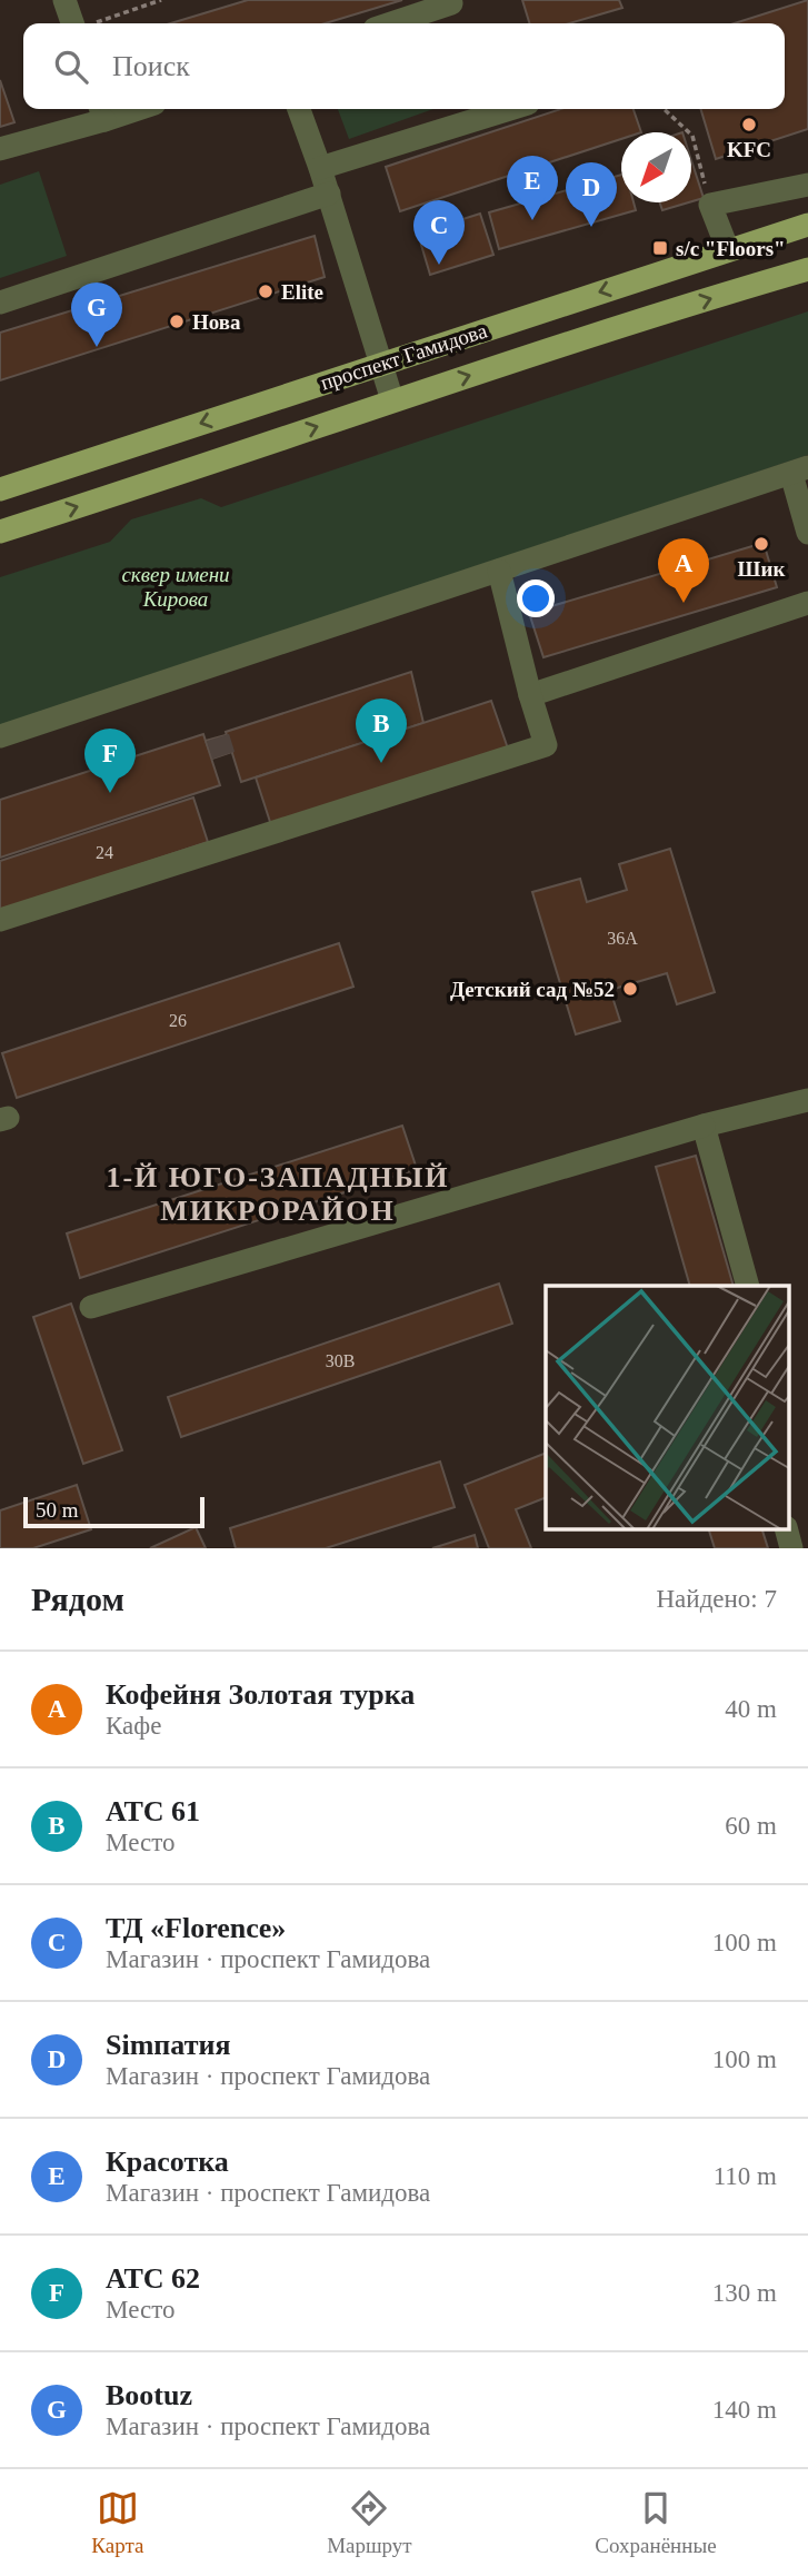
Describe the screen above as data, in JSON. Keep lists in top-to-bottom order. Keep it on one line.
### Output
{"streets":{"main road":["проспект Гамидова"]},"districts":["1-Й ЮГО-ЗАПАДНЫЙ МИКРОРАЙОН"],"parks":["сквер имени Кирова"],"places":{"other":["KFC","Elite","Нова","Шик","Детский сад №52"],"transit":["s/c \"Floors\""]},"house_numbers":["24","36А","26","30В"],"scale_bar":"50 m","north":"bottom left","page":{"search":"Поиск","pins":["E","D","C","G","A","B","F"],"scale":"50 m","heading":["Рядом","Найдено: 7"],"list":[{"mark":"A","name":"Кофейня Золотая турка","note":"Кафе","value":"40 m"},{"mark":"B","name":"АТС 61","note":"Место","value":"60 m"},{"mark":"C","name":"ТД «Florence»","note":"Магазин · проспект Гамидова","value":"100 m"},{"mark":"D","name":"Simпатия","note":"Магазин · проспект Гамидова","value":"100 m"},{"mark":"E","name":"Красотка","note":"Магазин · проспект Гамидова","value":"110 m"},{"mark":"F","name":"АТС 62","note":"Место","value":"130 m"},{"mark":"G","name":"Bootuz","note":"Магазин · проспект Гамидова","value":"140 m"}],"nav":["Карта","Маршрут","Сохранённые"]}}
